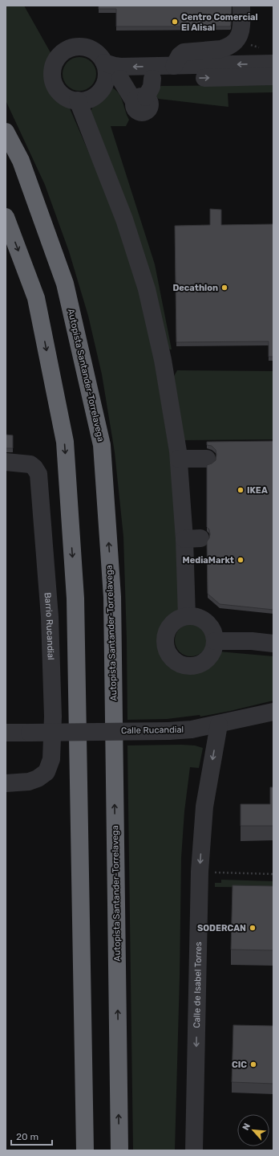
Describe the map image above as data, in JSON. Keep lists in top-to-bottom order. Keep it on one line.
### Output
{"streets":{"highway":["Autopista Santander-Torrelavega"],"street":["Barrio Rucandial","Calle Rucandial","Calle de Isabel Torres"]},"crossings":[["Calle Rucandial","Calle de Isabel Torres"]],"one_way":["Calle de Isabel Torres"],"places":["Centro Comercial El Alisal","Decathlon","IKEA","MediaMarkt","SODERCAN","CIC"],"scale_bar":"20 m","north":"top left"}
